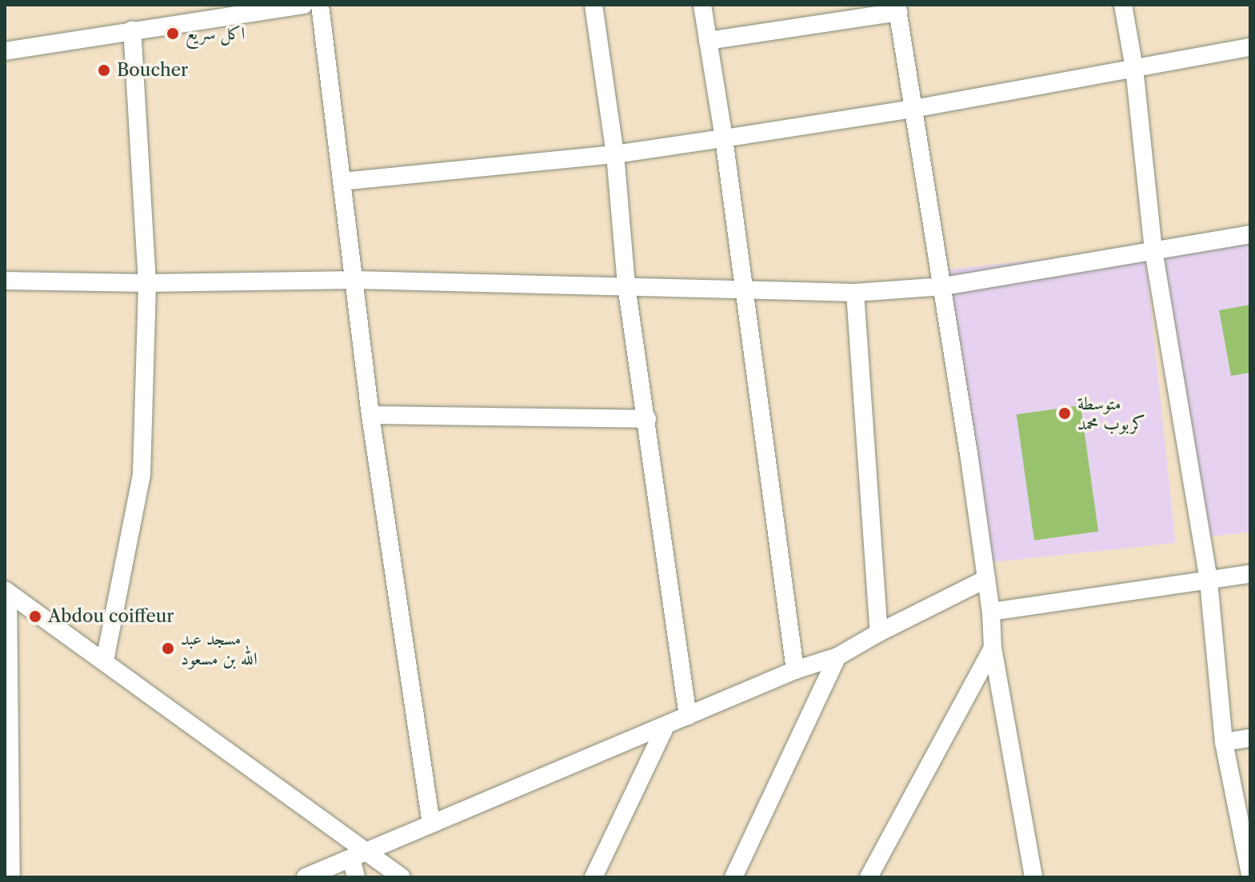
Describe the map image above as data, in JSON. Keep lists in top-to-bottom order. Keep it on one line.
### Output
{"places":["اكل سريع","Boucher","متوسطة كربوب محمد","Abdou coiffeur","مسجد عبد الله بن مسعود"]}
